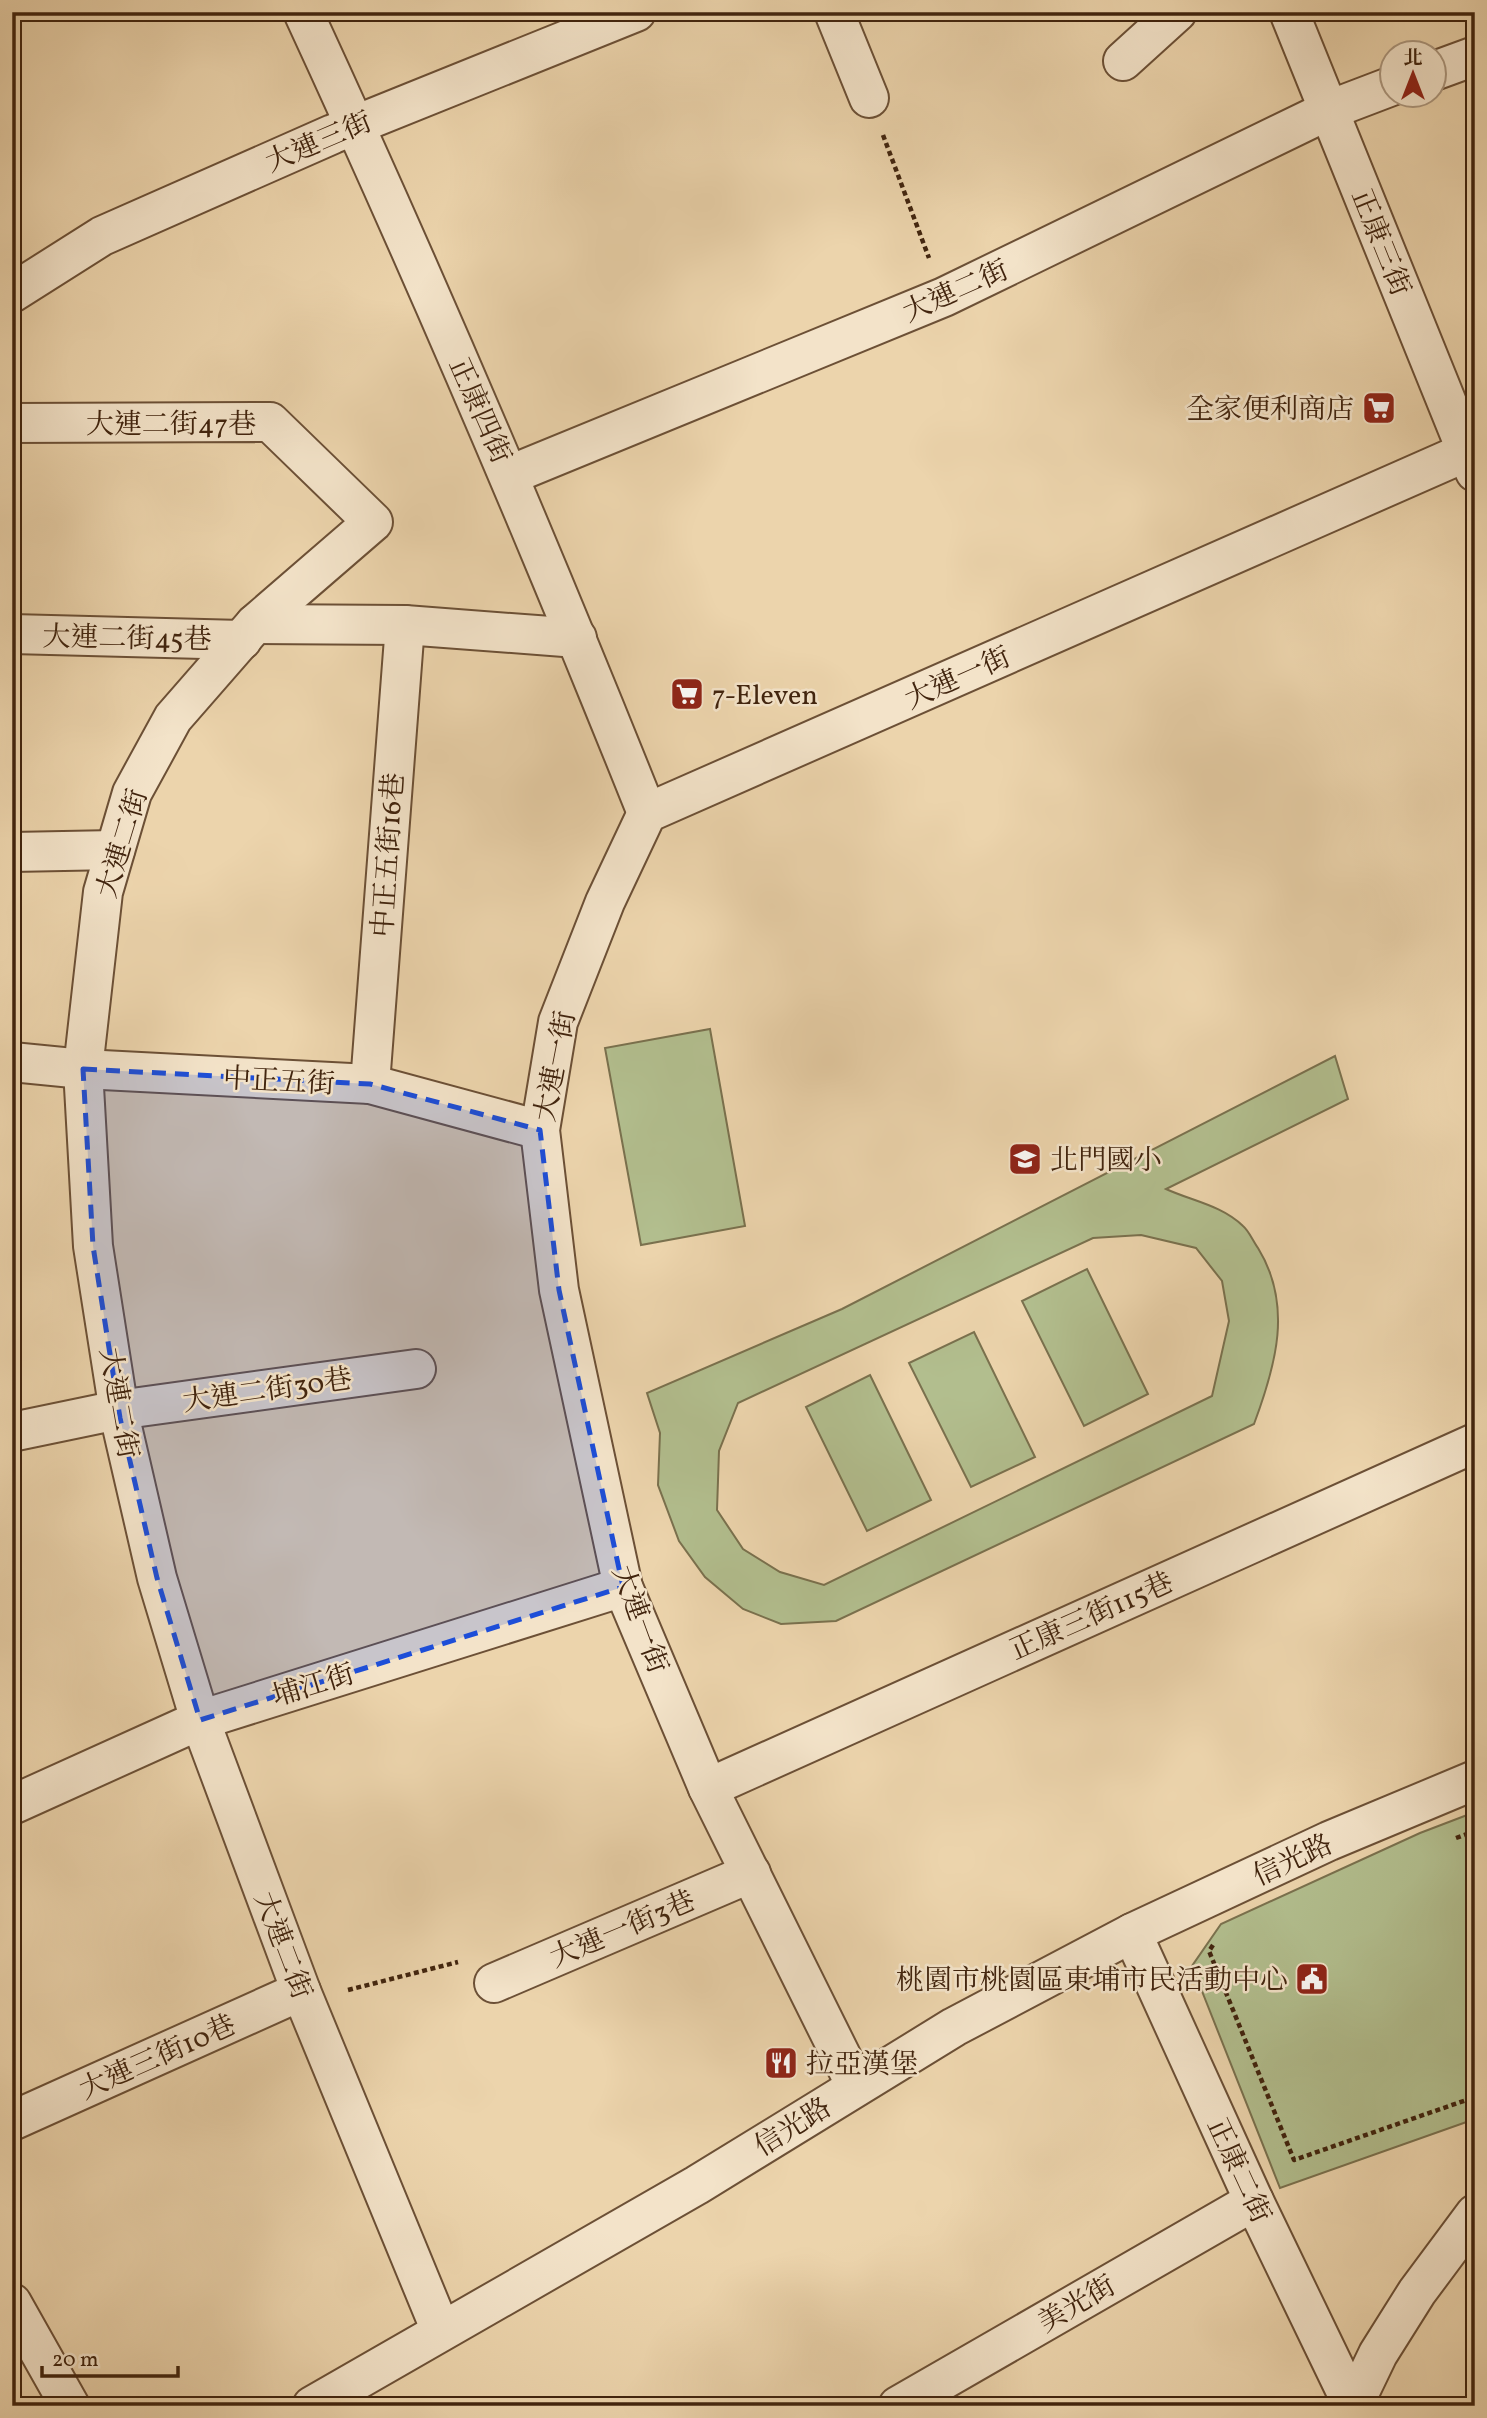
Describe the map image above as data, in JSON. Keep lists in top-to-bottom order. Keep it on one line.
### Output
{"streets":{"street":["大連三街","正康三街","大連二街","正康四街","大連二街47巷","大連二街45巷","大連一街","中正五街16巷","中正五街","大連二街30巷","正康三街115巷","埔江街","信光路","大連一街3巷","大連三街10巷","正康二街","美光街"]},"crossings":[["大連三街","正康四街"],["正康三街","大連二街"],["正康三街","大連一街"],["大連二街","正康四街"],["大連二街","大連二街47巷"],["大連二街","大連二街45巷"],["大連二街","中正五街"],["大連二街","大連二街30巷"],["大連二街","埔江街"],["大連二街","信光路"],["大連二街","大連三街10巷"],["正康四街","大連二街45巷"],["正康四街","大連一街"],["大連二街45巷","中正五街16巷"],["大連一街","中正五街"],["大連一街","正康三街115巷"],["大連一街","埔江街"],["大連一街","信光路"],["大連一街","大連一街3巷"],["中正五街16巷","中正五街"],["信光路","正康二街"],["正康二街","美光街"]],"places":{"supermarket":["全家便利商店","7-Eleven"],"school or university":["北門國小"],"public building":["桃園市桃園區東埔市民活動中心"],"restaurant":["拉亞漢堡"]},"scale_bar":"20 m","north":"top"}
